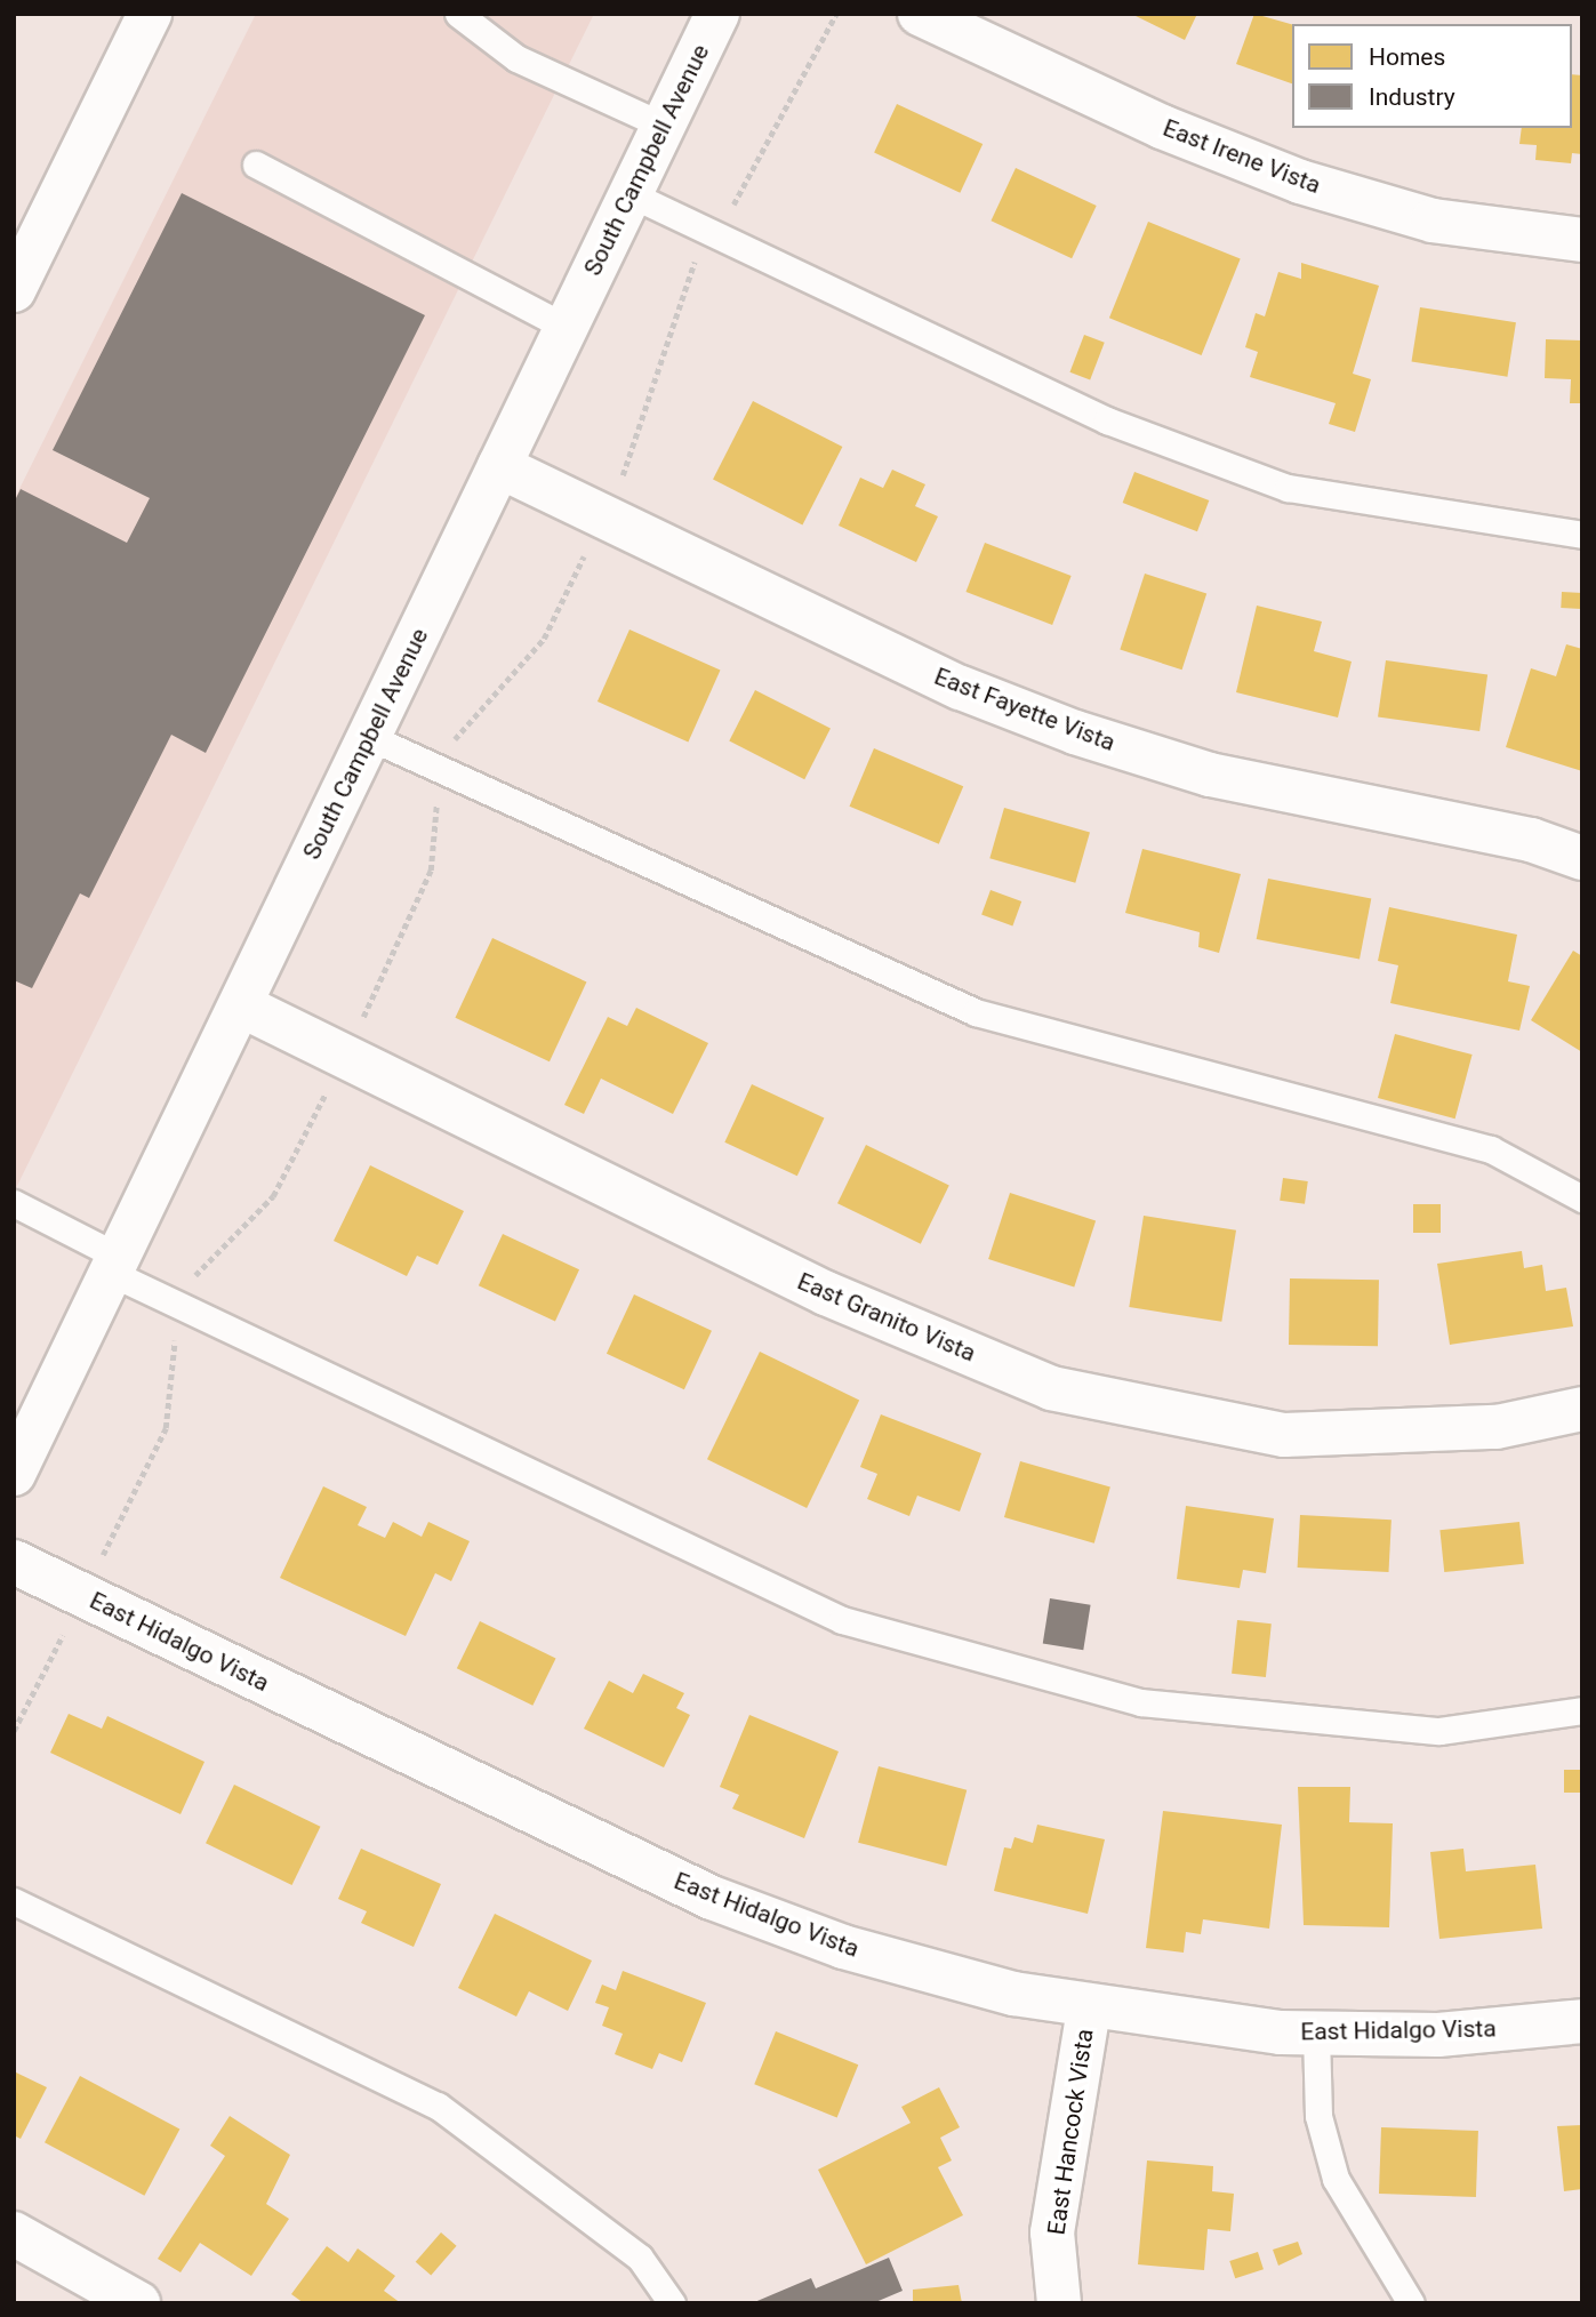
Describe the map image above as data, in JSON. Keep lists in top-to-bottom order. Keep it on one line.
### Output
{"streets":{"street":["East Irene Vista","South Campbell Avenue","East Fayette Vista","East Granito Vista","East Hidalgo Vista","East Hancock Vista"]},"crossings":[["South Campbell Avenue","East Fayette Vista"],["South Campbell Avenue","East Granito Vista"],["East Hidalgo Vista","East Hancock Vista"]],"legend":["Homes","Industry"]}
